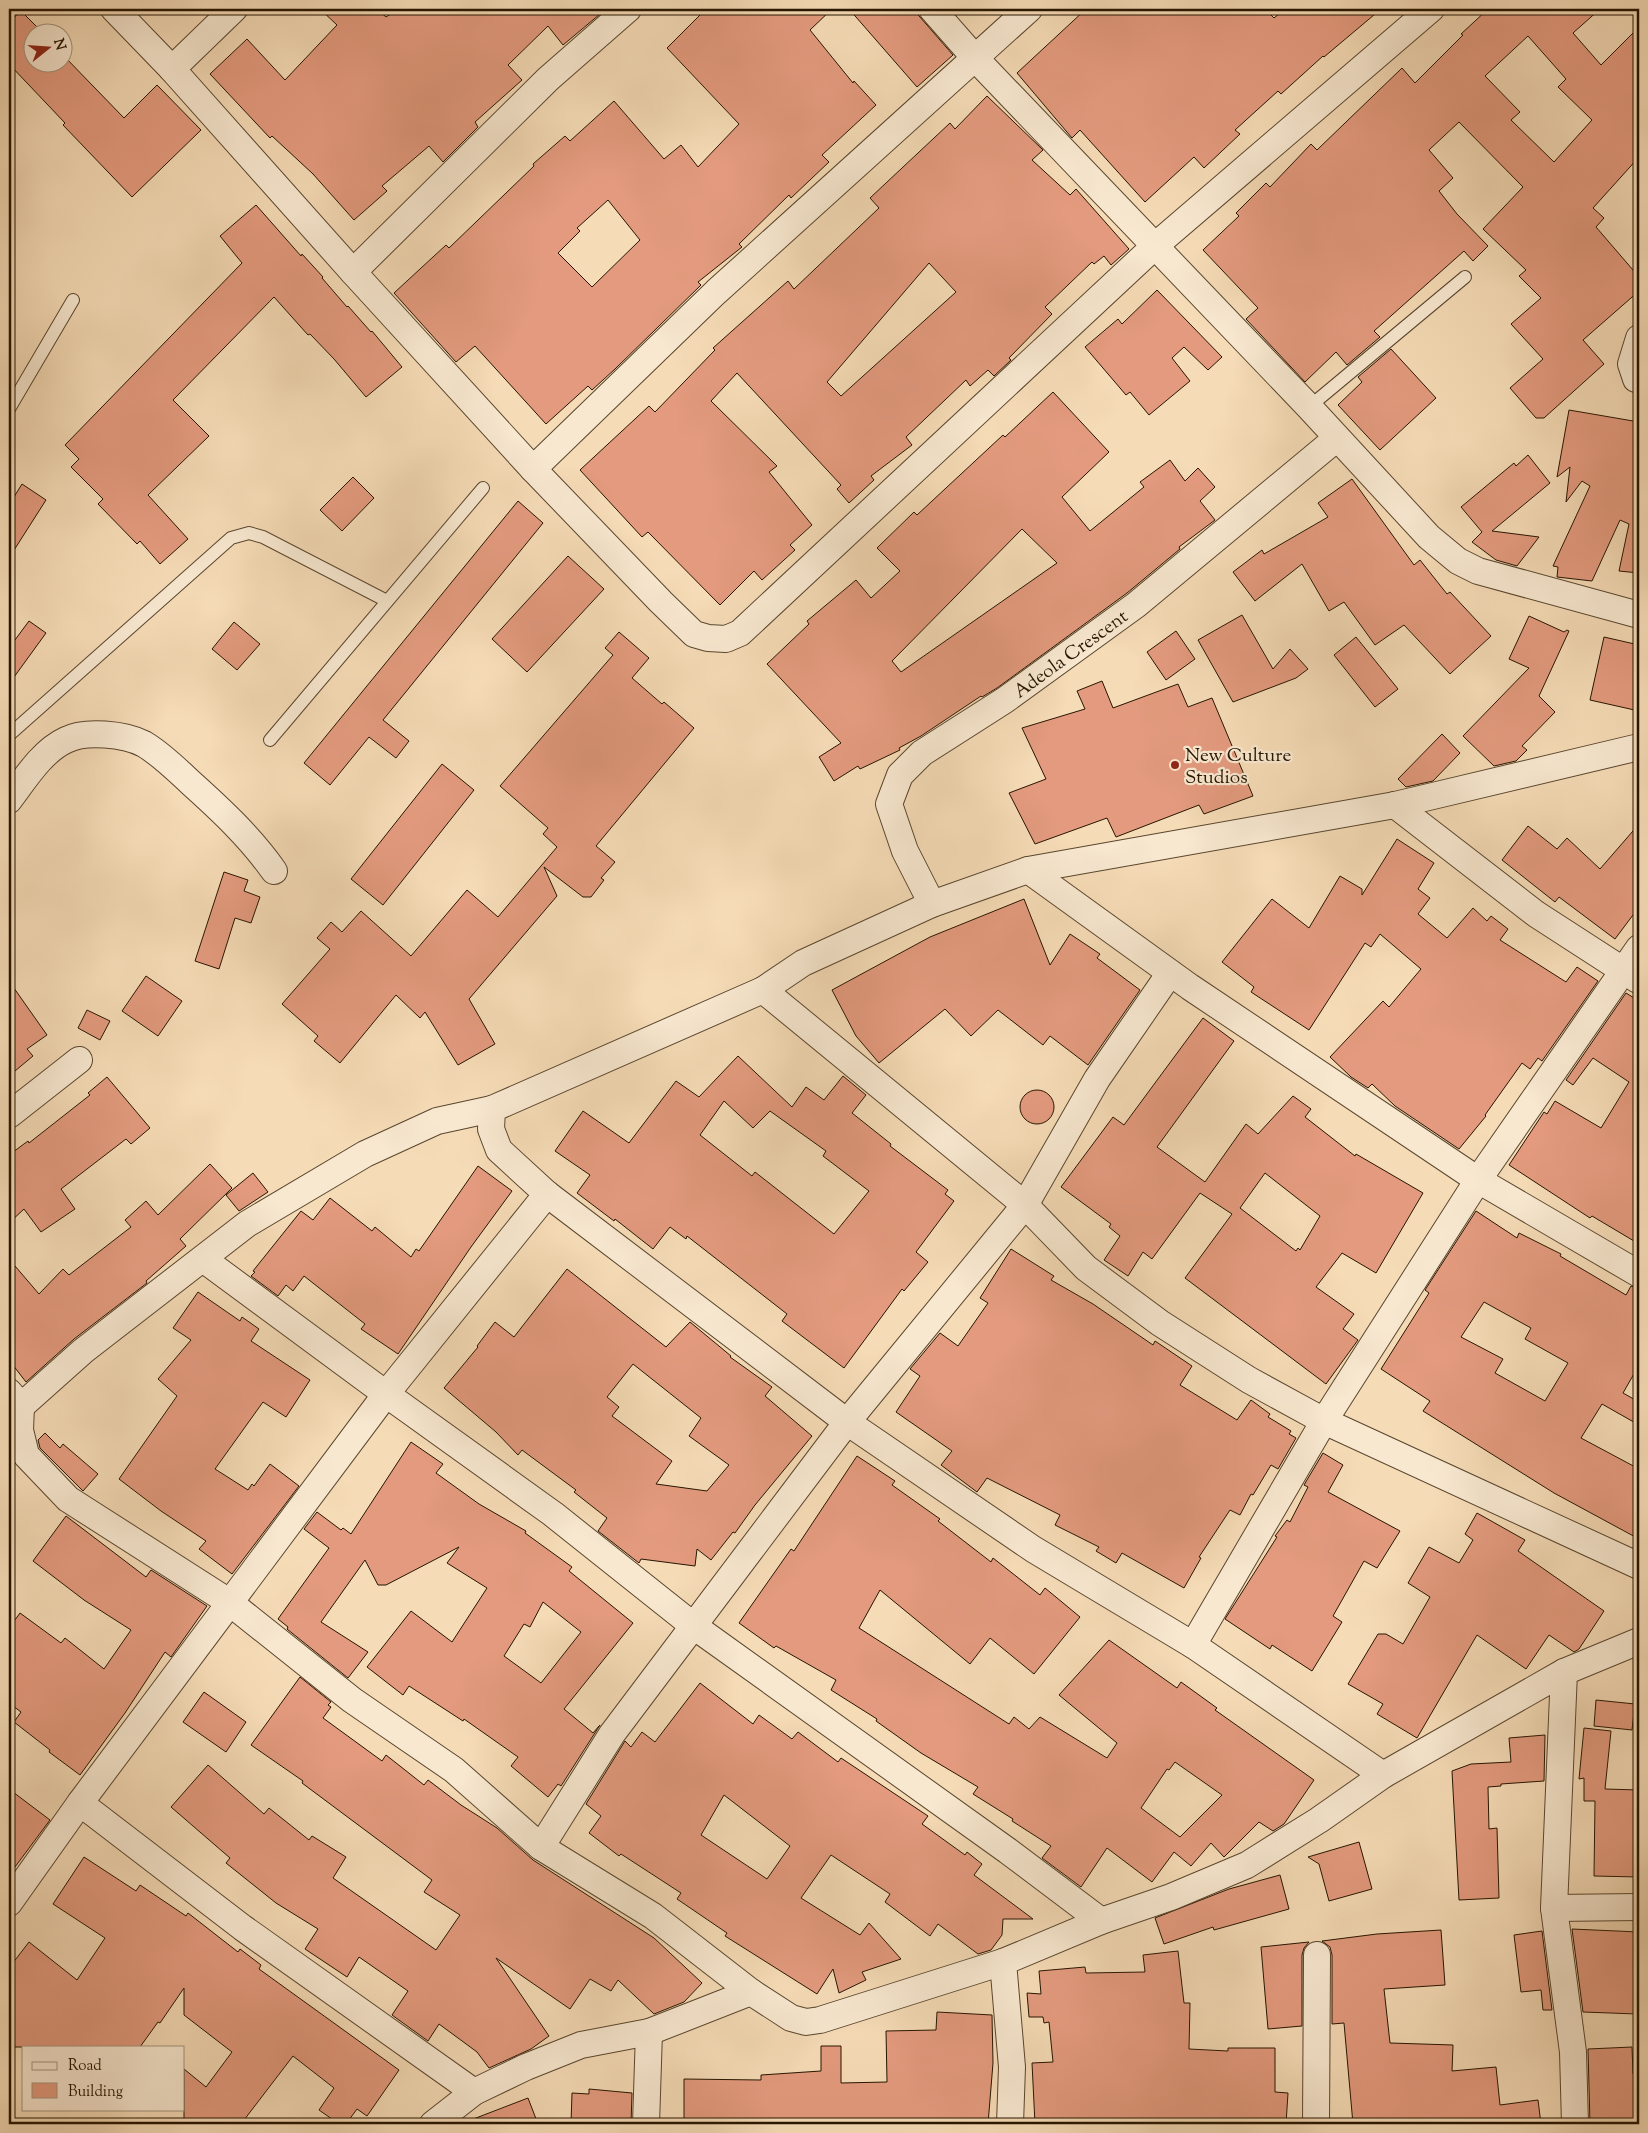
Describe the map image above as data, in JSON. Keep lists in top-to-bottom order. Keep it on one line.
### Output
{"streets":{"street":["Adeola Crescent"]},"places":["New Culture Studios"],"legend":["Road","Building"],"north":"right"}
